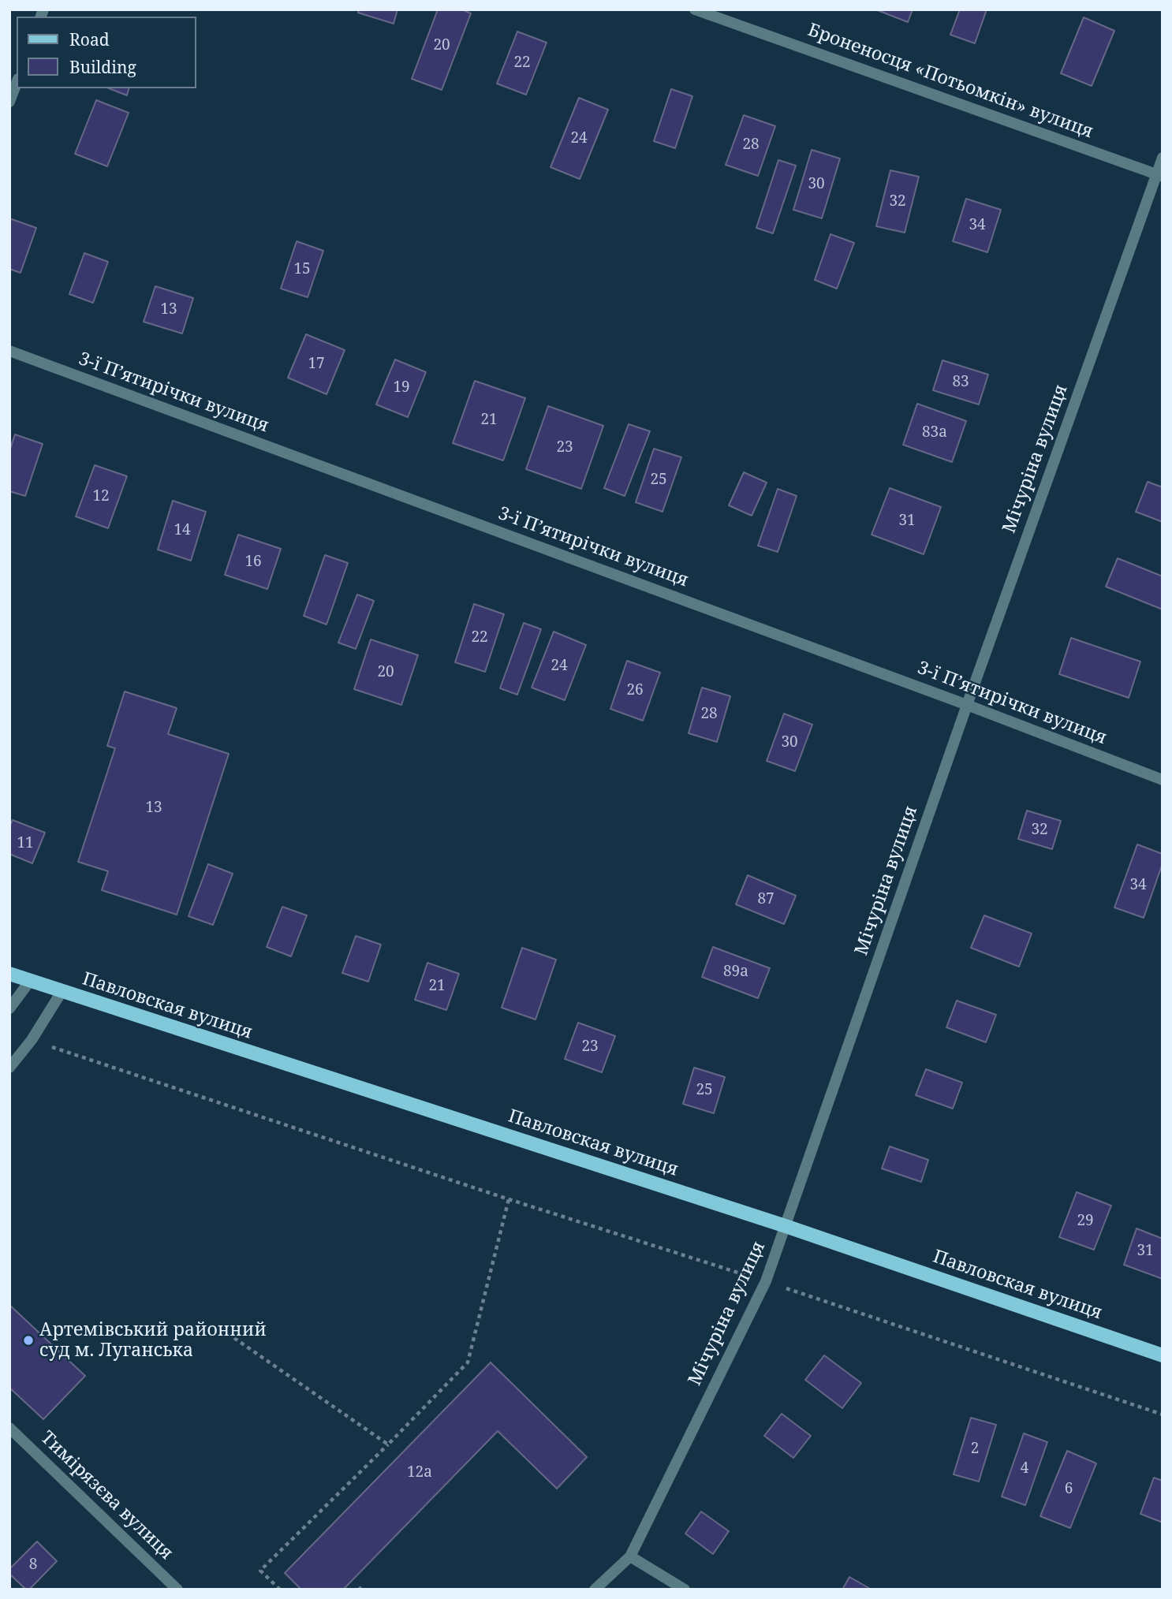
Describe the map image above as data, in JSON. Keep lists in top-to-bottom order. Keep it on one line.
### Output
{"streets":{"main road":["Павловская вулиця"],"street":["Броненосця «Потьомкін» вулиця","3-ї П’ятирічки вулиця","Мічуріна вулиця","Тимірязєва вулиця"]},"crossings":[["Броненосця «Потьомкін» вулиця","Мічуріна вулиця"],["3-ї П’ятирічки вулиця","Мічуріна вулиця"],["Мічуріна вулиця","Павловская вулиця"]],"places":["Артемівський районний суд м. Луганська"],"house_numbers":["20","22","24","28","30","32","34","15","13","17","83","19","21","83а","23","25","12","31","14","16","22","24","20","26","28","30","13","32","11","34","87","89а","21","23","25","29","31","2","4","12а","6","8"],"legend":["Road","Building"]}
